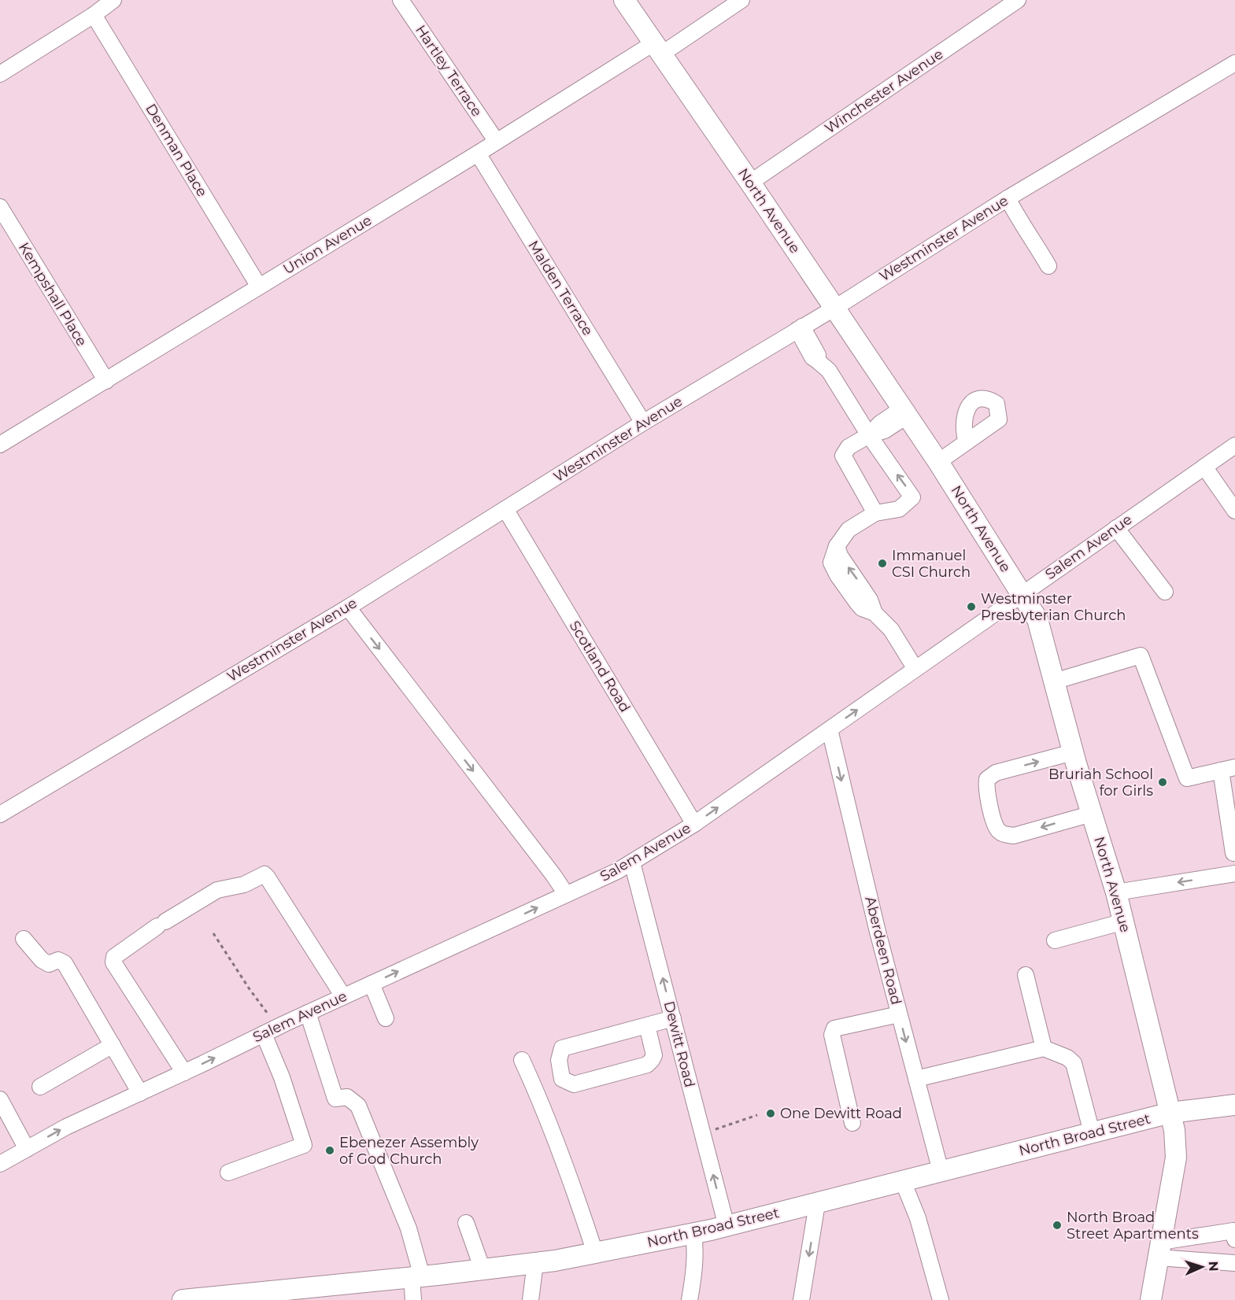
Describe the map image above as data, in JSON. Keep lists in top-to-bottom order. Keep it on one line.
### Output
{"streets":{"main road":["North Avenue","North Broad Street"],"street":["Hartley Terrace","Winchester Avenue","Denman Place","Westminster Avenue","Union Avenue","Malden Terrace","Kempshall Place","Salem Avenue","Scotland Road","Aberdeen Road","Dewitt Road"]},"crossings":[["Hartley Terrace","Union Avenue"],["Winchester Avenue","North Avenue"],["Denman Place","Union Avenue"],["North Avenue","Westminster Avenue"],["North Avenue","Union Avenue"],["North Avenue","Salem Avenue"],["North Avenue","North Broad Street"],["Westminster Avenue","Malden Terrace"],["Westminster Avenue","Scotland Road"],["Union Avenue","Malden Terrace"],["Union Avenue","Kempshall Place"],["Salem Avenue","Scotland Road"],["Salem Avenue","Aberdeen Road"],["Salem Avenue","Dewitt Road"],["Aberdeen Road","North Broad Street"],["Dewitt Road","North Broad Street"]],"one_way":["Salem Avenue","Aberdeen Road","Dewitt Road"],"places":["Immanuel CSI Church","Westminster Presbyterian Church","Bruriah School for Girls","One Dewitt Road","Ebenezer Assembly of God Church","North Broad Street Apartments"],"north":"right"}
